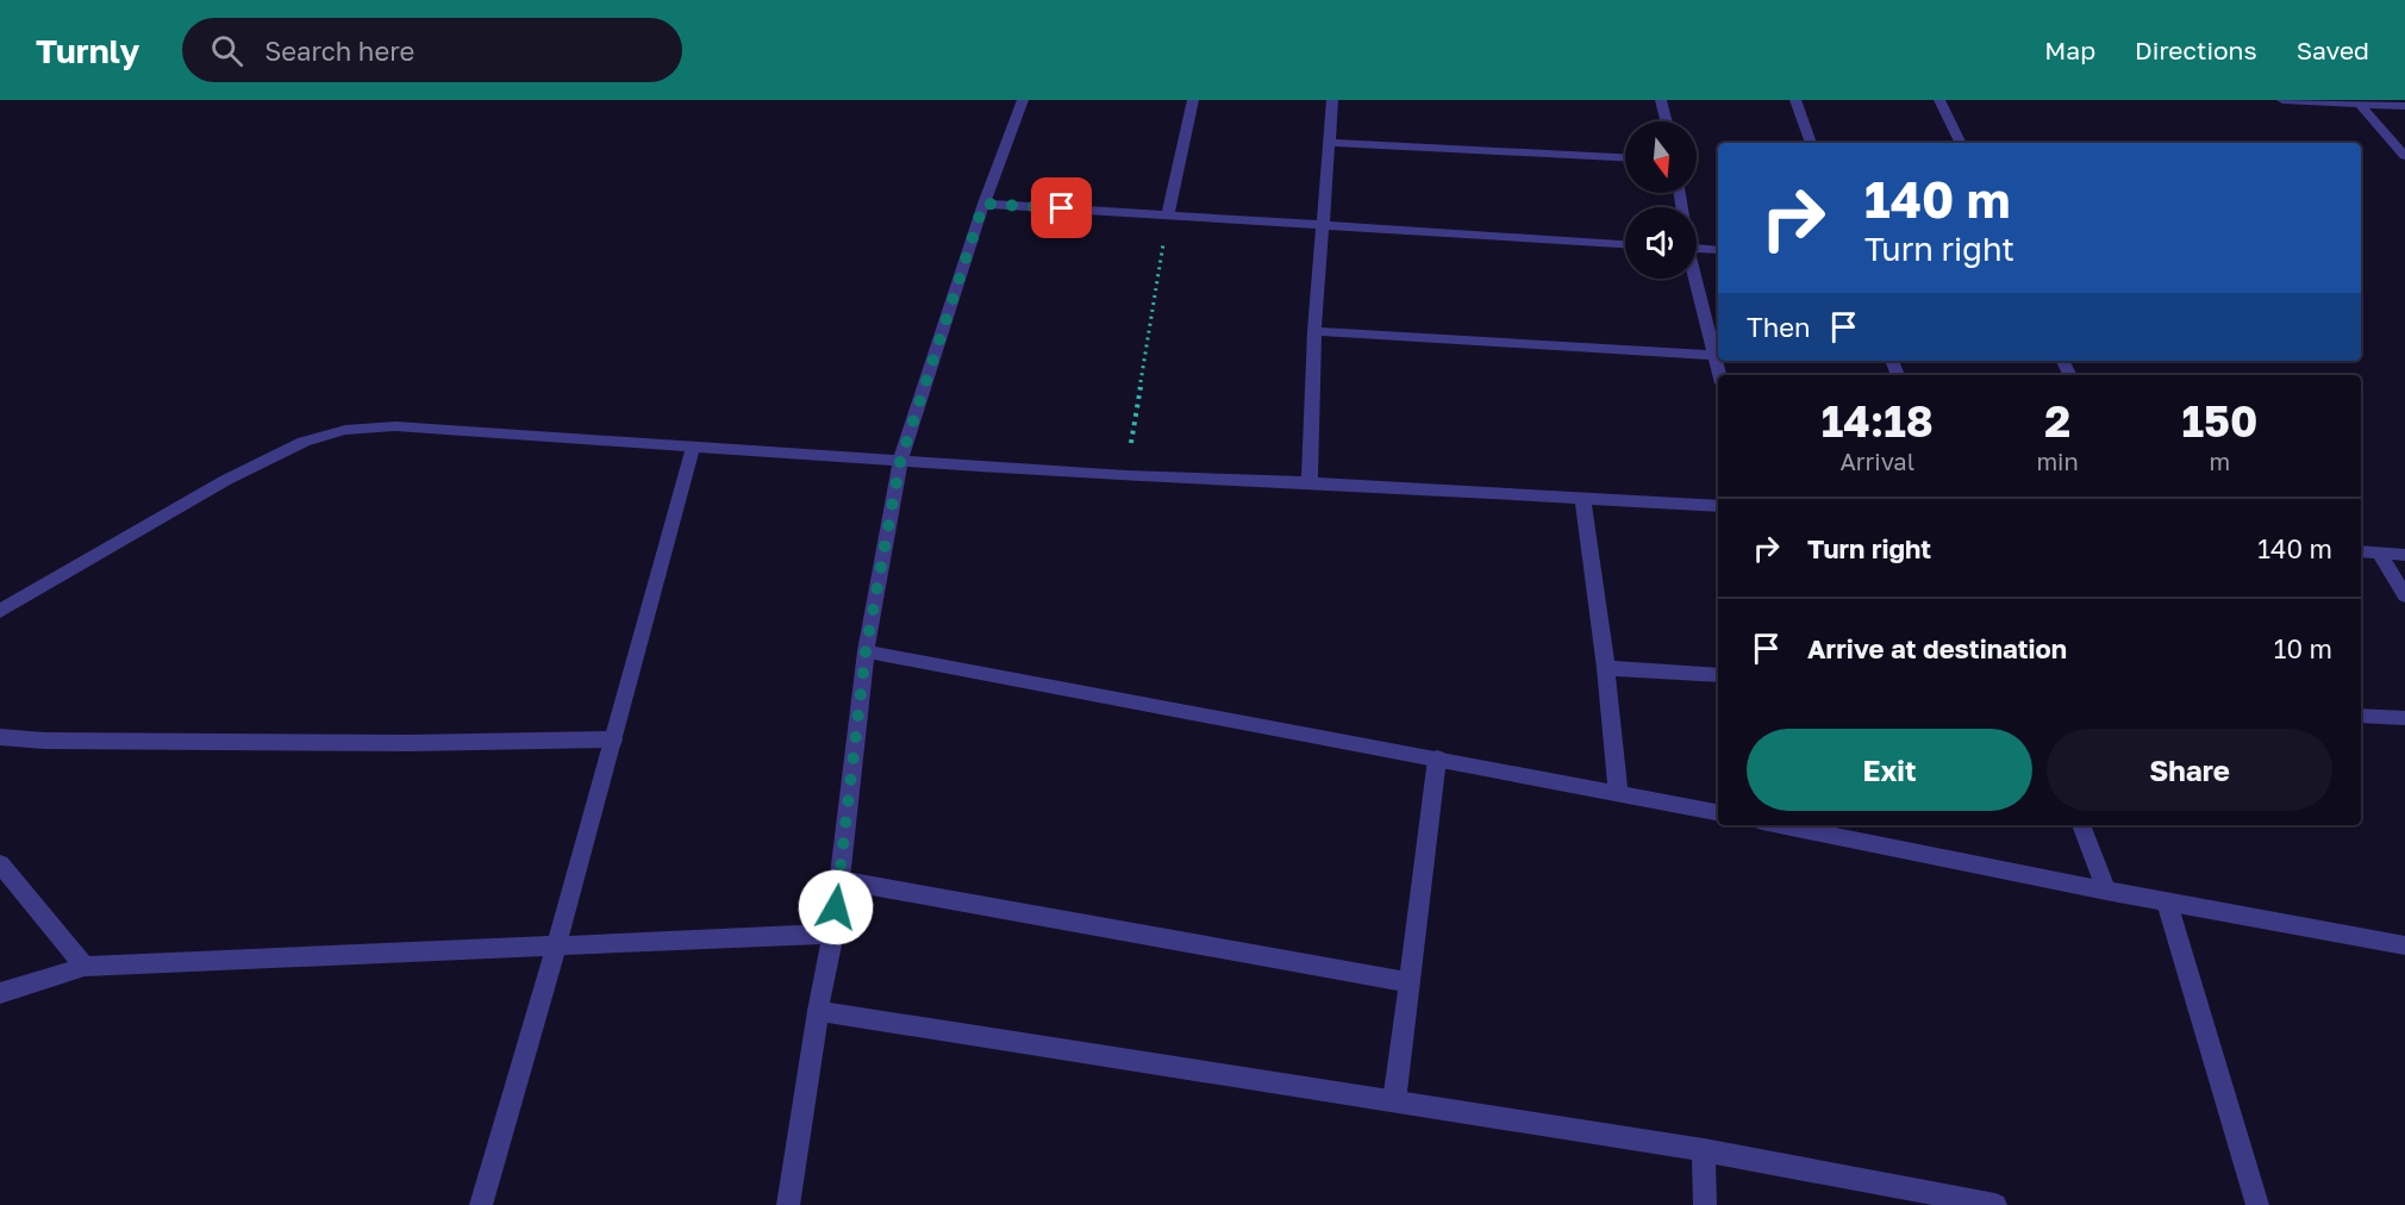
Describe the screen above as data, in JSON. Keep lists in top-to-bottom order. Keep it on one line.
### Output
{"north":"bottom","page":{"header":"Turnly","search":"Search here","nav":["Map","Directions","Saved"],"turn":["140 m","Turn right"],"then":"Then","eta":["14:18","Arrival","2","min","150","m"],"list":[{"name":"Turn right","value":"140 m"},{"name":"Arrive at destination","value":"10 m"}],"buttons":["Exit","Share"]}}
